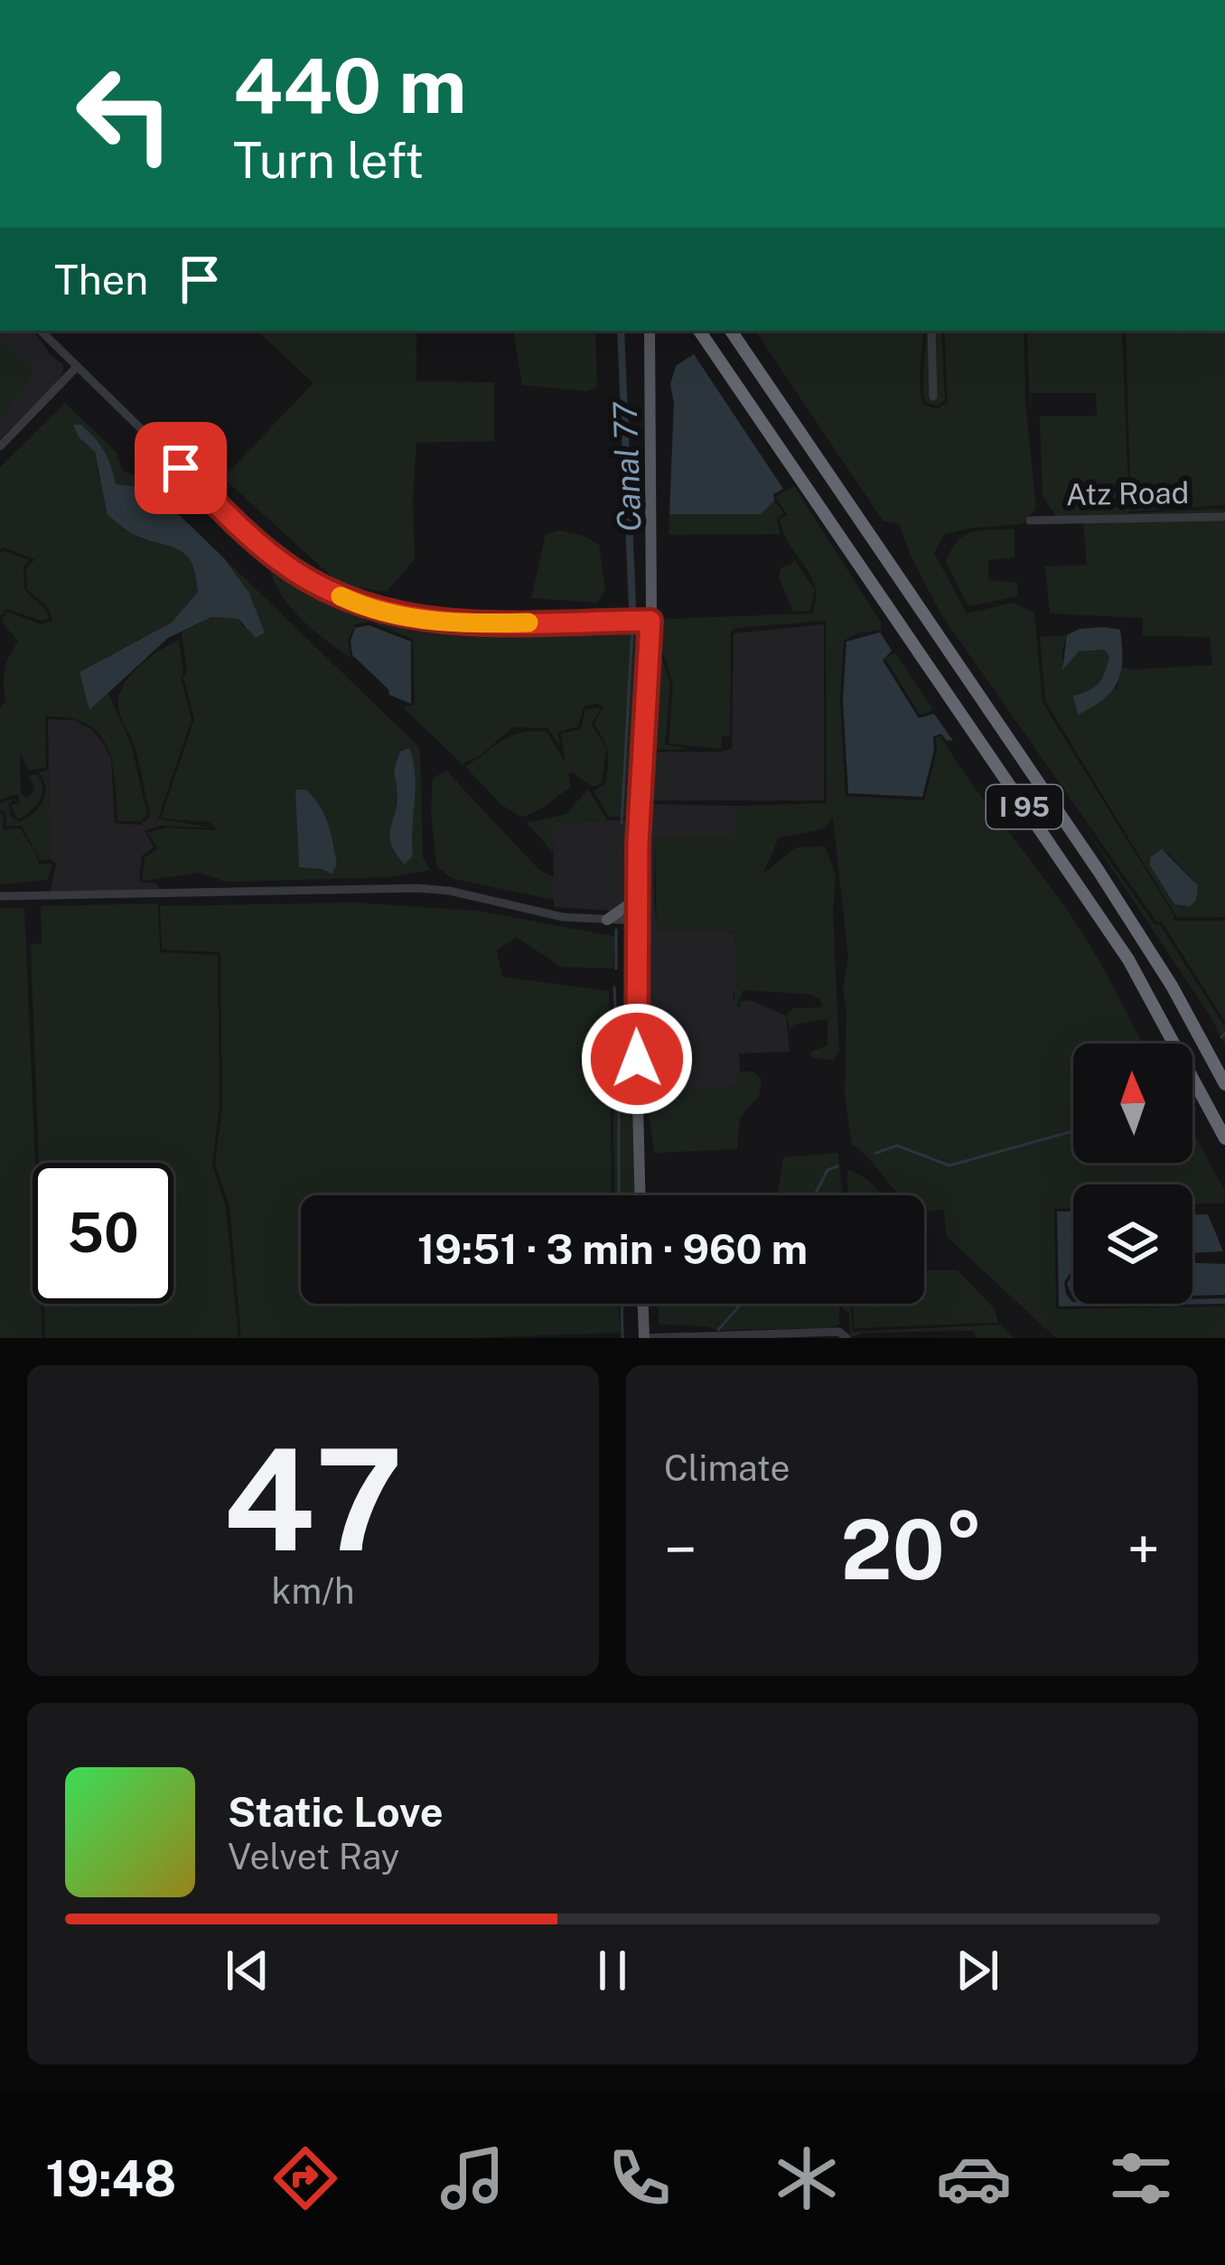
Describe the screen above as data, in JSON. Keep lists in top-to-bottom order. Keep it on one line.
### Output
{"streets":{"highway":["I 95"],"street":["Atz Road"]},"water":["Canal 77"],"north":"top","page":{"turn":["440 m","Turn left"],"then":"Then","limit":"50","trip":"19:51 · 3 min · 960 m","tile":[["47","km/h"],"Climate"],"heat":["−","20°","+"],"song":["Static Love","Velvet Ray"],"tabs":"19:48"}}
